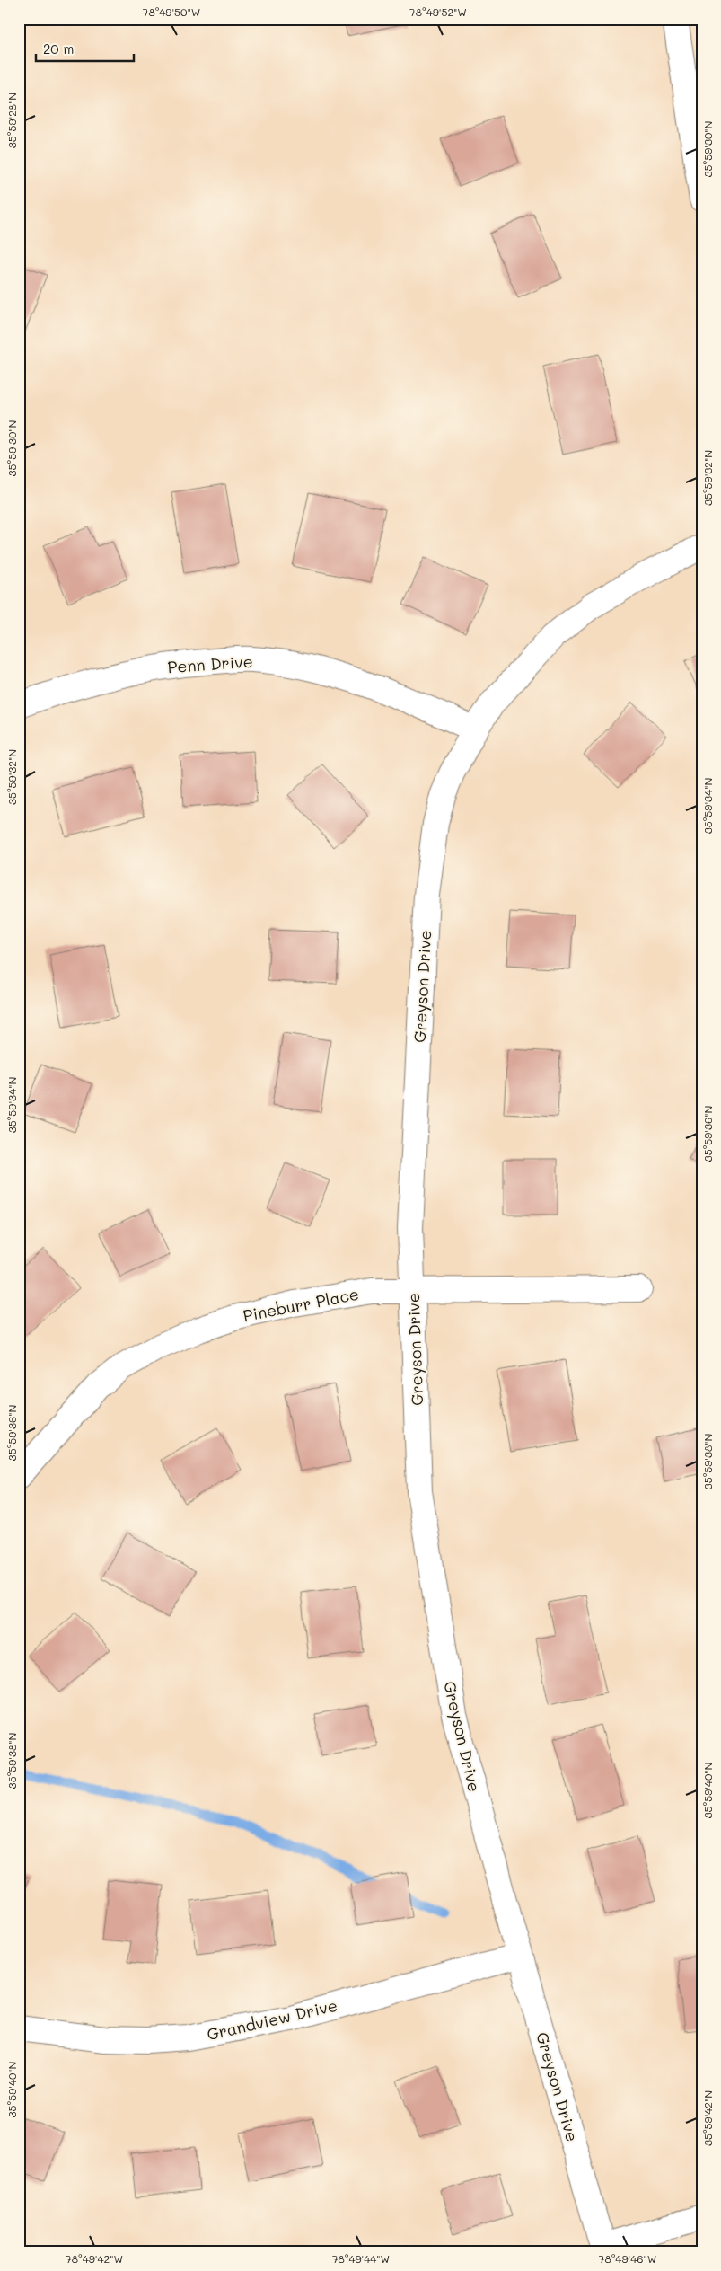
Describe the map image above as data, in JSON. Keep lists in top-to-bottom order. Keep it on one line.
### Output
{"streets":{"street":["Penn Drive","Greyson Drive","Pineburr Place","Grandview Drive"]},"crossings":[["Penn Drive","Greyson Drive"],["Greyson Drive","Pineburr Place"],["Greyson Drive","Grandview Drive"]],"scale_bar":"20 m","coordinates":["78°49'50\"W","78°49'52\"W","35°59'28\"N","35°59'30\"N","35°59'32\"N","35°59'34\"N","35°59'36\"N","35°59'38\"N","35°59'40\"N","35°59'42\"N","78°49'42\"W","78°49'44\"W","78°49'46\"W"]}
